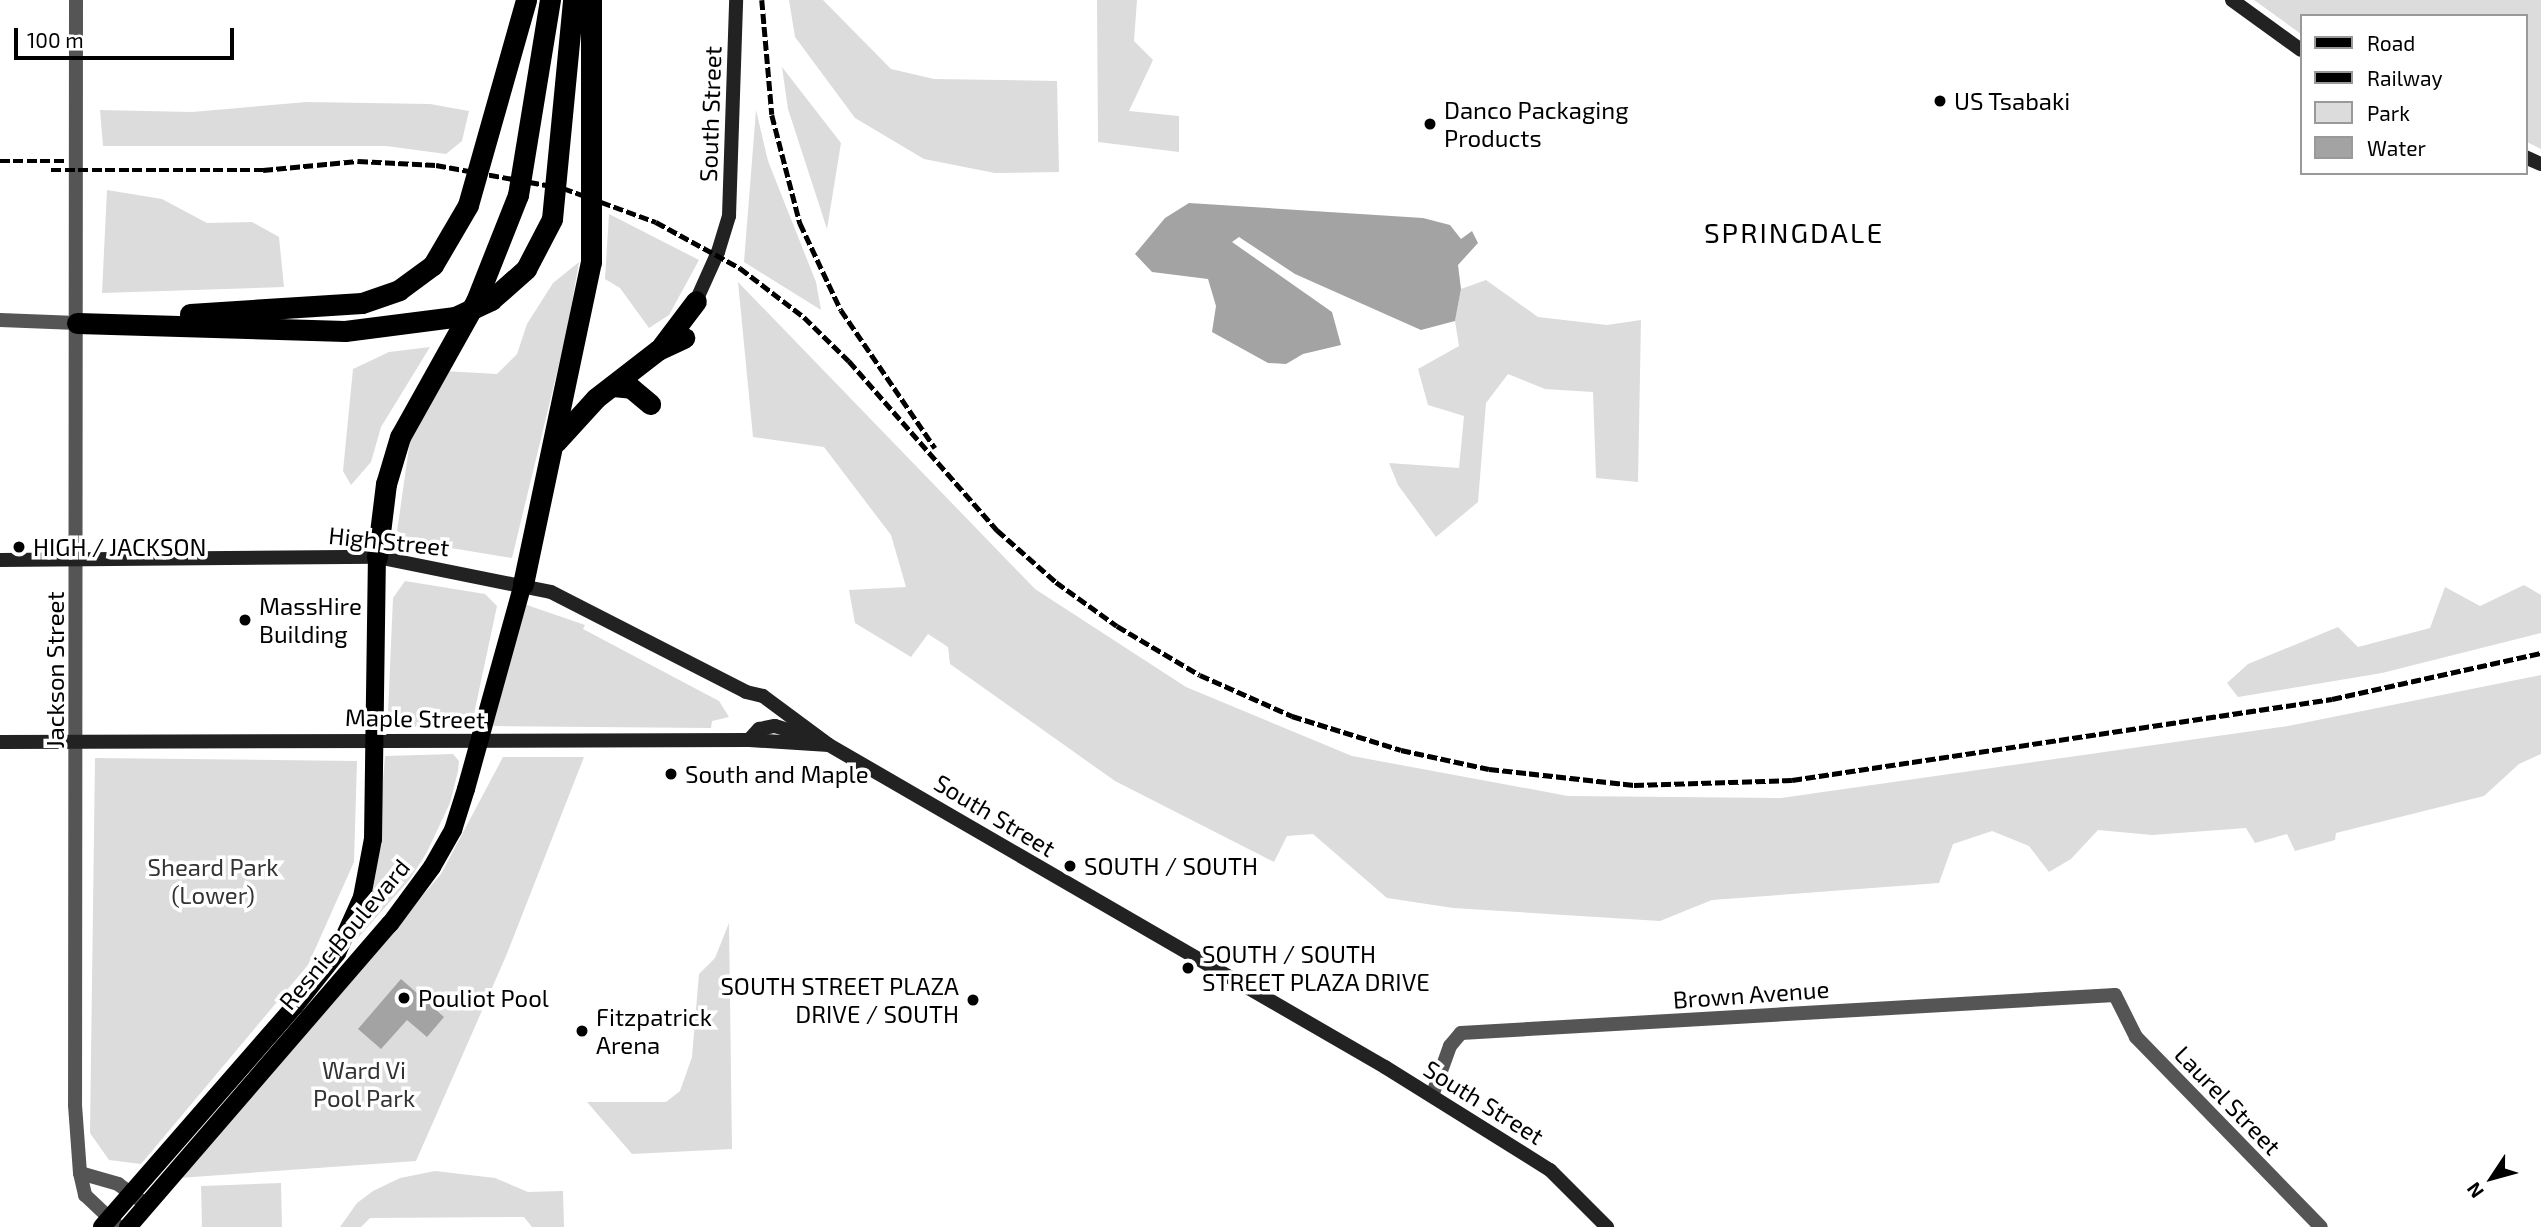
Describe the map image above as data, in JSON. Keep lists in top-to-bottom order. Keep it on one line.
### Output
{"streets":{"main road":["South Street","High Street","Maple Street","Resnic Boulevard"],"street":["Jackson Street","Brown Avenue","Laurel Street"]},"crossings":[["South Street","High Street"],["South Street","Maple Street"],["South Street","Brown Avenue"],["High Street","Jackson Street"],["High Street","Resnic Boulevard"],["Jackson Street","Maple Street"],["Jackson Street","Resnic Boulevard"],["Maple Street","Resnic Boulevard"],["Brown Avenue","Laurel Street"]],"districts":["SPRINGDALE"],"parks":["Sheard Park (Lower)","Ward Vi Pool Park"],"places":["US Tsabaki","Danco Packaging Products","HIGH / JACKSON","MassHire Building","South and Maple","SOUTH / SOUTH","SOUTH / SOUTH STREET PLAZA DRIVE","Pouliot Pool","SOUTH STREET PLAZA DRIVE / SOUTH","Fitzpatrick Arena"],"legend":["Road","Railway","Park","Water"],"scale_bar":"100 m","north":"bottom left"}
